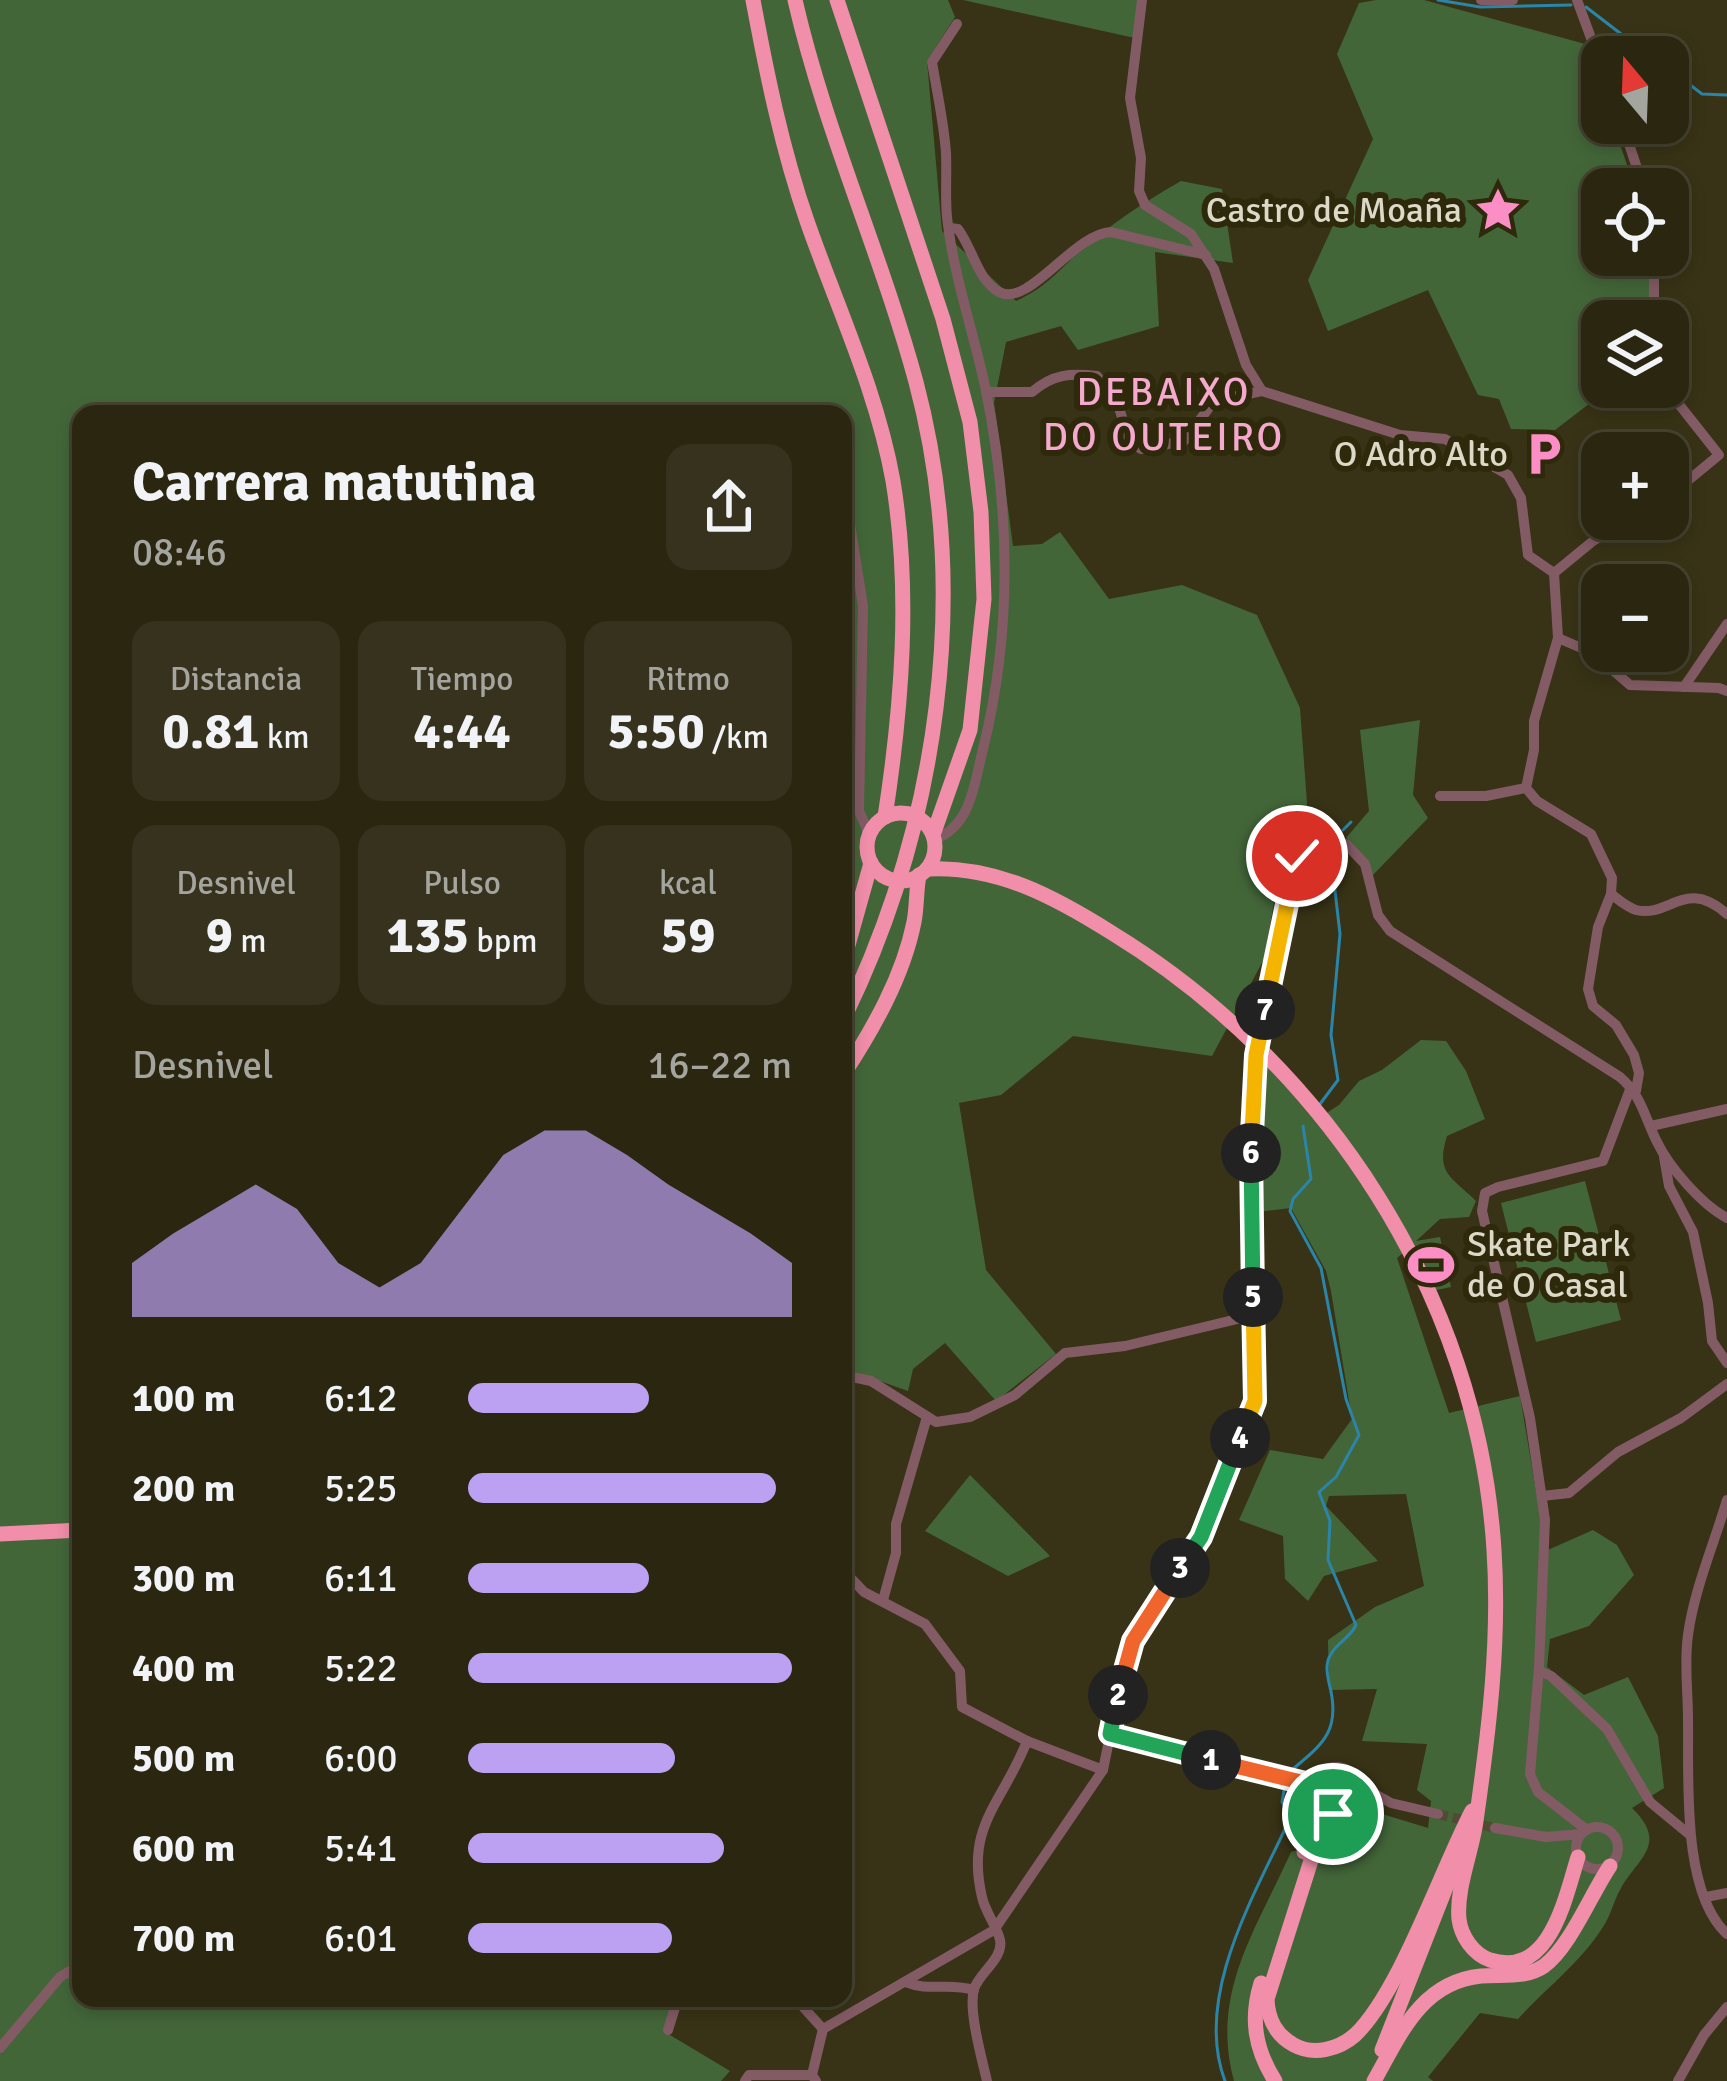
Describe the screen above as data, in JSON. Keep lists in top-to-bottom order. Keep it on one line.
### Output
{"districts":["DEBAIXO DO OUTEIRO"],"places":{"place":["Castro de Moaña"],"parking":["O Adro Alto"],"sports":["Skate Park de O Casal"]},"north":"top","page":{"map_buttons":["+","−"],"heading":["Carrera matutina","08:46"],"stats":[["Distancia","0.81 km"],["Tiempo","4:44"],["Ritmo","5:50 /km"],["Desnivel","9 m"],["Pulso","135 bpm"],["kcal","59"]],"pins":["7","6","5","4","3","2","1"],"chart":["Desnivel","16–22 m"],"list":[{"name":"100 m","note":"6:12"},{"name":"200 m","note":"5:25"},{"name":"300 m","note":"6:11"},{"name":"400 m","note":"5:22"},{"name":"500 m","note":"6:00"},{"name":"600 m","note":"5:41"},{"name":"700 m","note":"6:01"}]}}
